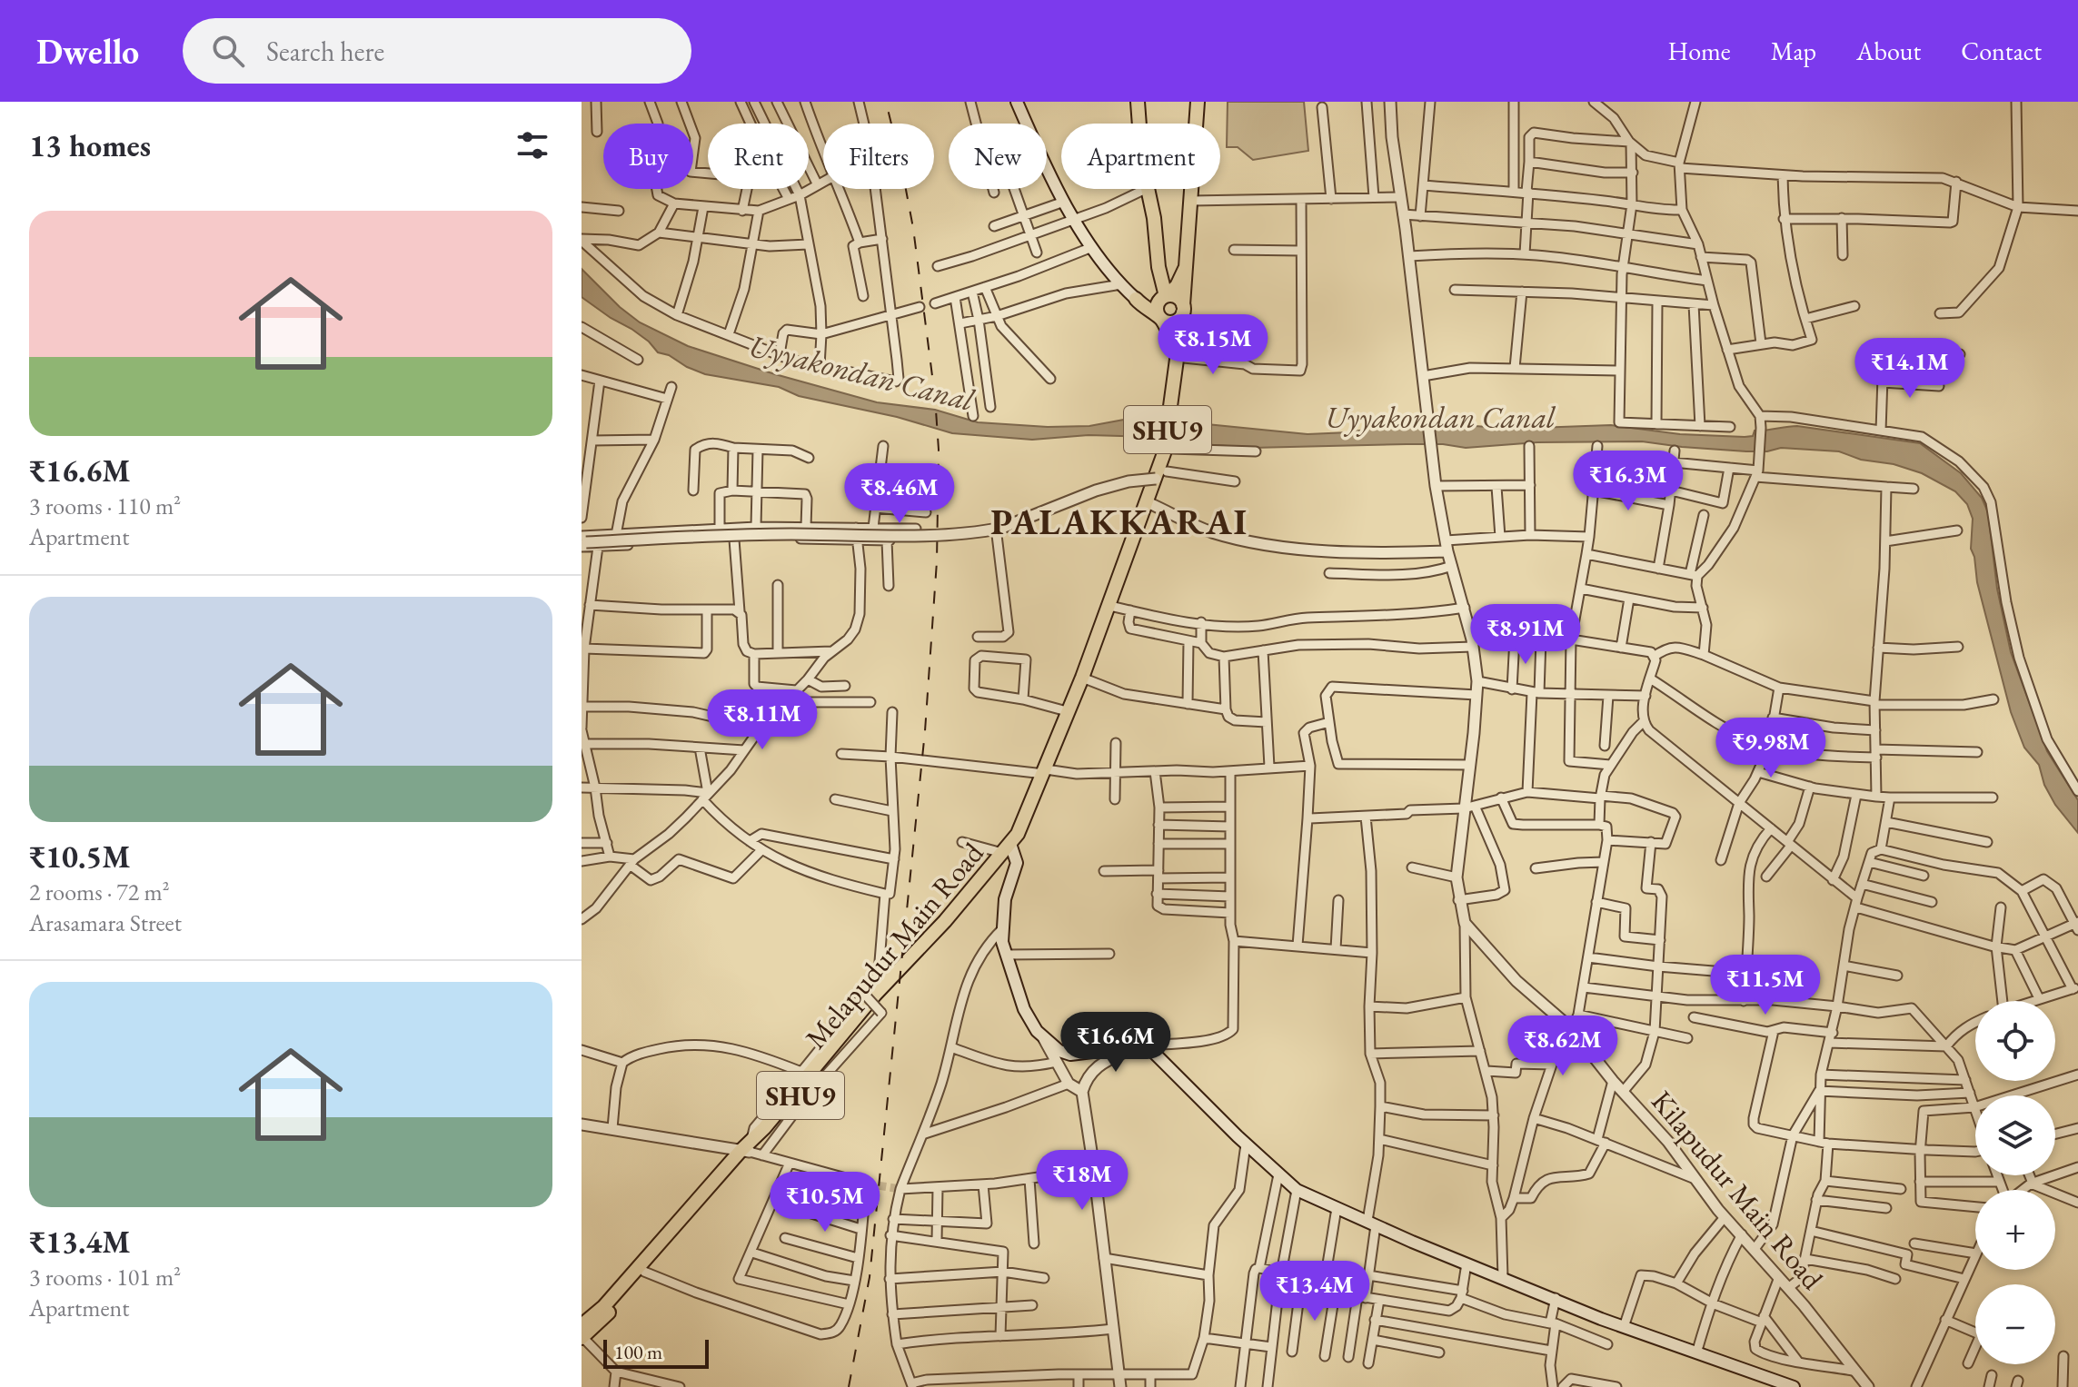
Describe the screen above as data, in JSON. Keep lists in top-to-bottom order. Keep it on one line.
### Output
{"streets":{"main road":["SHU9","Melapudur Main Road"],"street":["Kilapudur Main Road"]},"crossings":[["SHU9","Melapudur Main Road"]],"districts":["PALAKKARAI"],"water":["Uyyakondan Canal"],"scale_bar":"100 m","page":{"header":"Dwello","search":"Search here","nav":["Home","Map","About","Contact"],"heading":"13 homes","chip":["Buy","Rent","Filters","New","Apartment"],"list":[{"name":"₹16.6M","note":"3 rooms · 110 m² · Apartment"},{"name":"₹10.5M","note":"2 rooms · 72 m² · Arasamara Street"},{"name":"₹13.4M","note":"3 rooms · 101 m² · Apartment"}],"price":["₹8.15M","₹14.1M","₹16.3M","₹8.46M","₹8.91M","₹8.11M","₹9.98M","₹11.5M","₹16.6M","₹8.62M","₹18M","₹10.5M","₹13.4M"],"map_buttons":["+","−"],"scale":"100 m"}}
